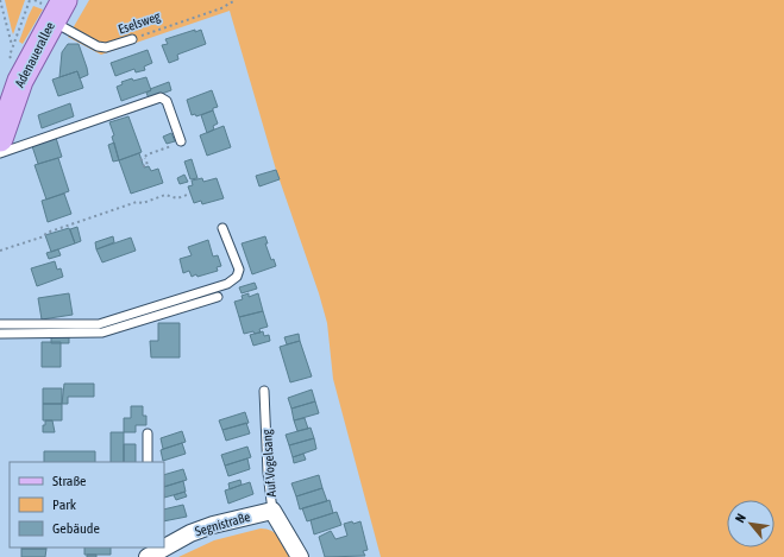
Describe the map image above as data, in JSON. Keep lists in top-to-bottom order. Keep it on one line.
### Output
{"streets":{"main road":["Adenauerallee"],"street":["Auf Vogelsang","Segnistraße"],"lane":["Eselsweg"]},"crossings":[["Eselsweg","Adenauerallee"],["Auf Vogelsang","Segnistraße"]],"legend":["Straße","Park","Gebäude"],"north":"top left"}
